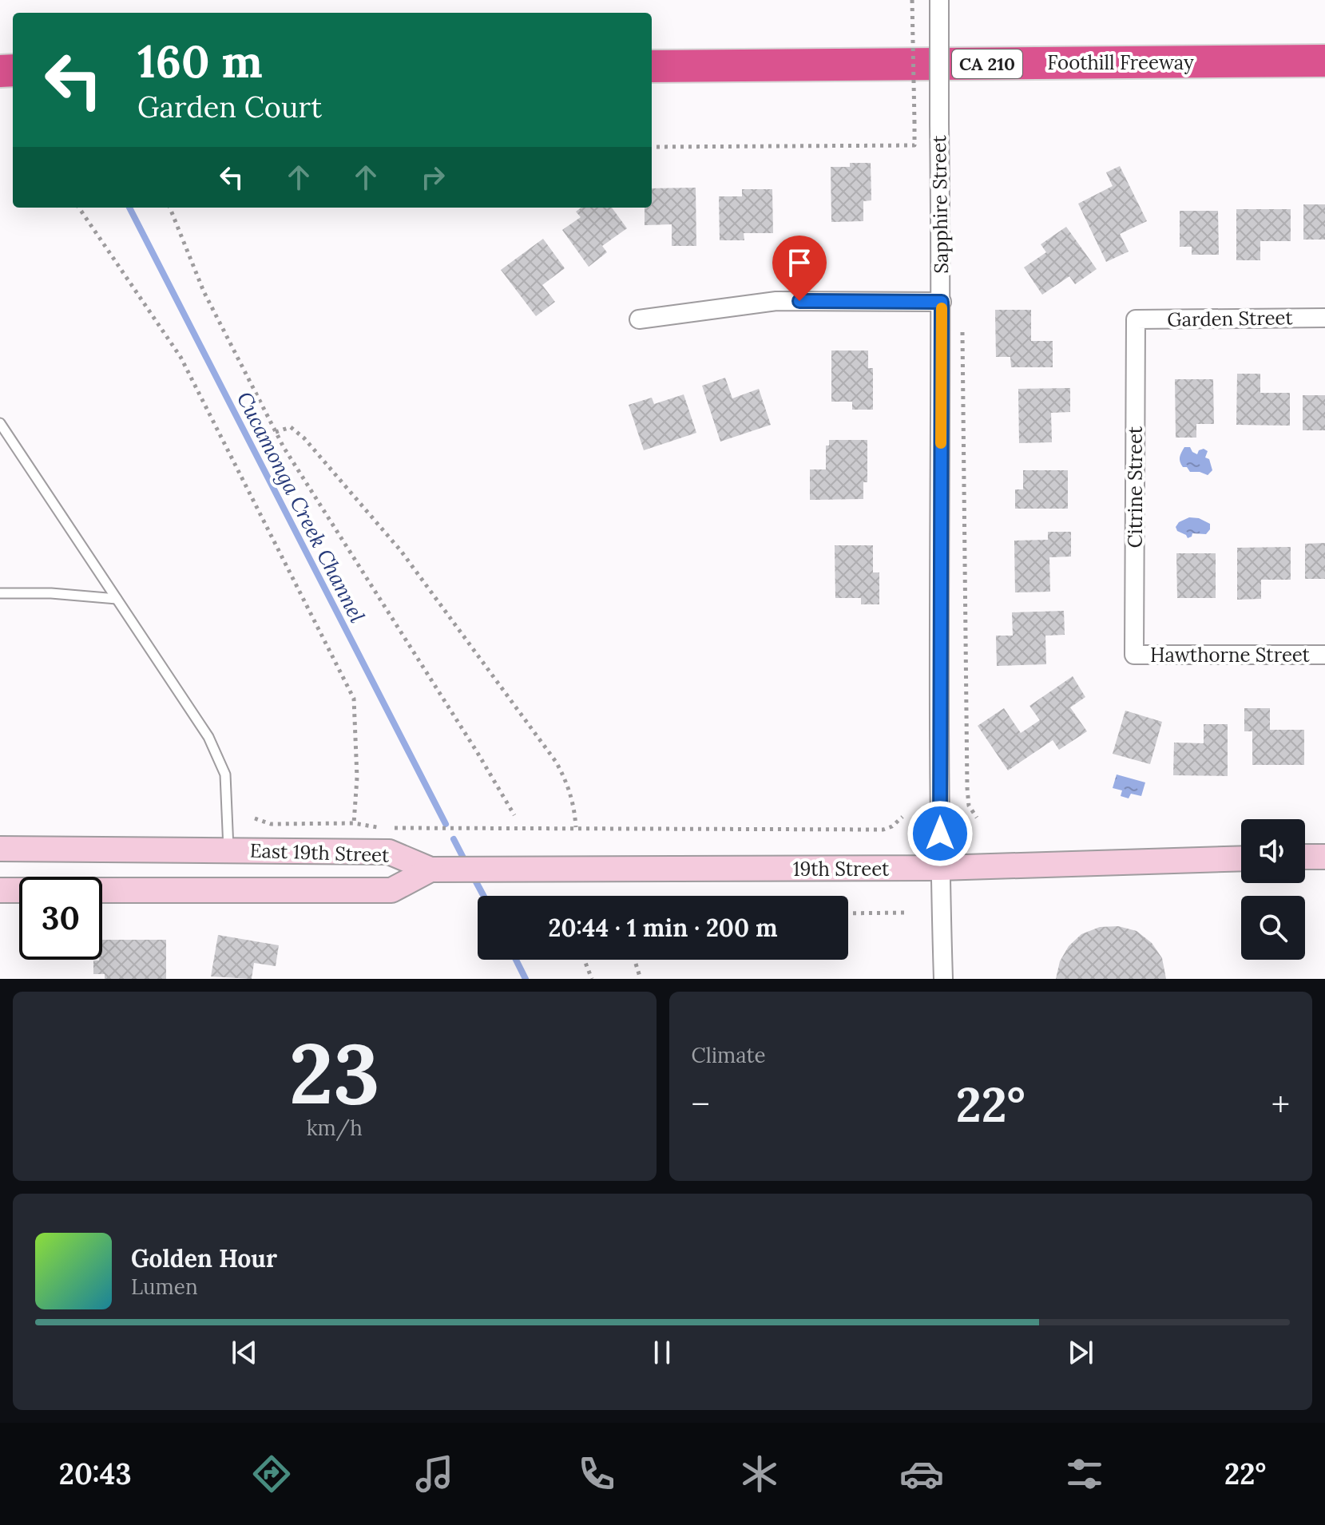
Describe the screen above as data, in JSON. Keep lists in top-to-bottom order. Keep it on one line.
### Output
{"streets":{"highway":["Foothill Freeway","CA 210"],"main road":["East 19th Street","19th Street"],"street":["Sapphire Street","Garden Street","Citrine Street","Hawthorne Street"]},"crossings":[["Sapphire Street","19th Street"],["Garden Street","Citrine Street"],["Citrine Street","Hawthorne Street"],["East 19th Street","19th Street"]],"water":["Cucamonga Creek Channel"],"page":{"turn":["160 m","Garden Court"],"limit":"30","trip":"20:44 · 1 min · 200 m","tile":[["23","km/h"],"Climate"],"heat":["−","22°","+"],"song":["Golden Hour","Lumen"],"tabs":["20:43","22°"]}}
